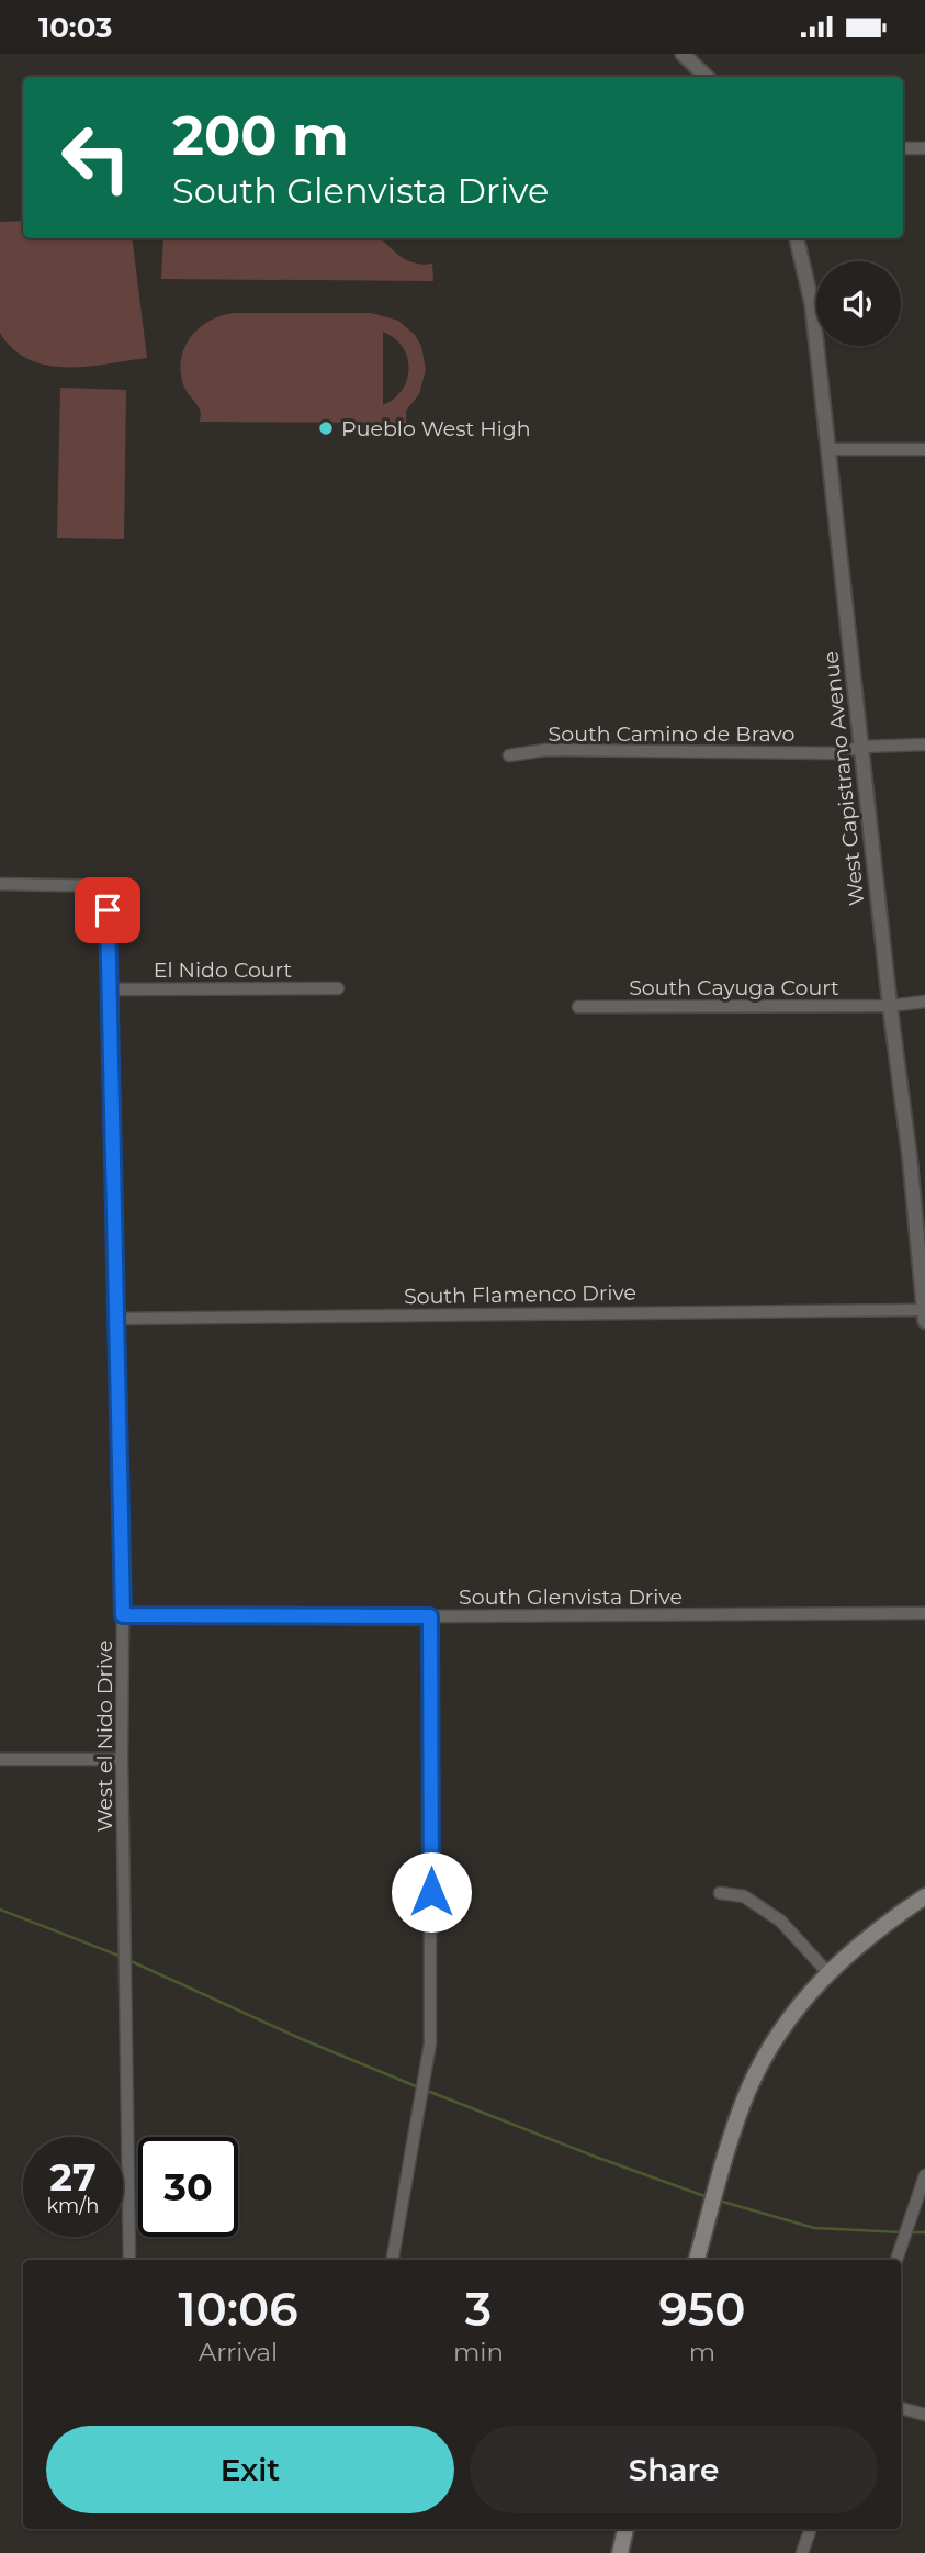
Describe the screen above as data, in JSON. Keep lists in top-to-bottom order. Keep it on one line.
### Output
{"streets":{"street":["South Camino de Bravo","West Capistrano Avenue","El Nido Court","South Cayuga Court","South Flamenco Drive","South Glenvista Drive","West el Nido Drive"]},"crossings":[["South Camino de Bravo","West Capistrano Avenue"],["West Capistrano Avenue","South Cayuga Court"],["West Capistrano Avenue","South Flamenco Drive"],["El Nido Court","West el Nido Drive"],["South Flamenco Drive","West el Nido Drive"],["South Glenvista Drive","West el Nido Drive"]],"places":["Pueblo West High"],"page":{"status":"10:03","turn":["200 m","South Glenvista Drive"],"speed":"27 km/h","limit":"30","eta":["10:06","Arrival","3","min","950","m"],"buttons":["Exit","Share"]}}
